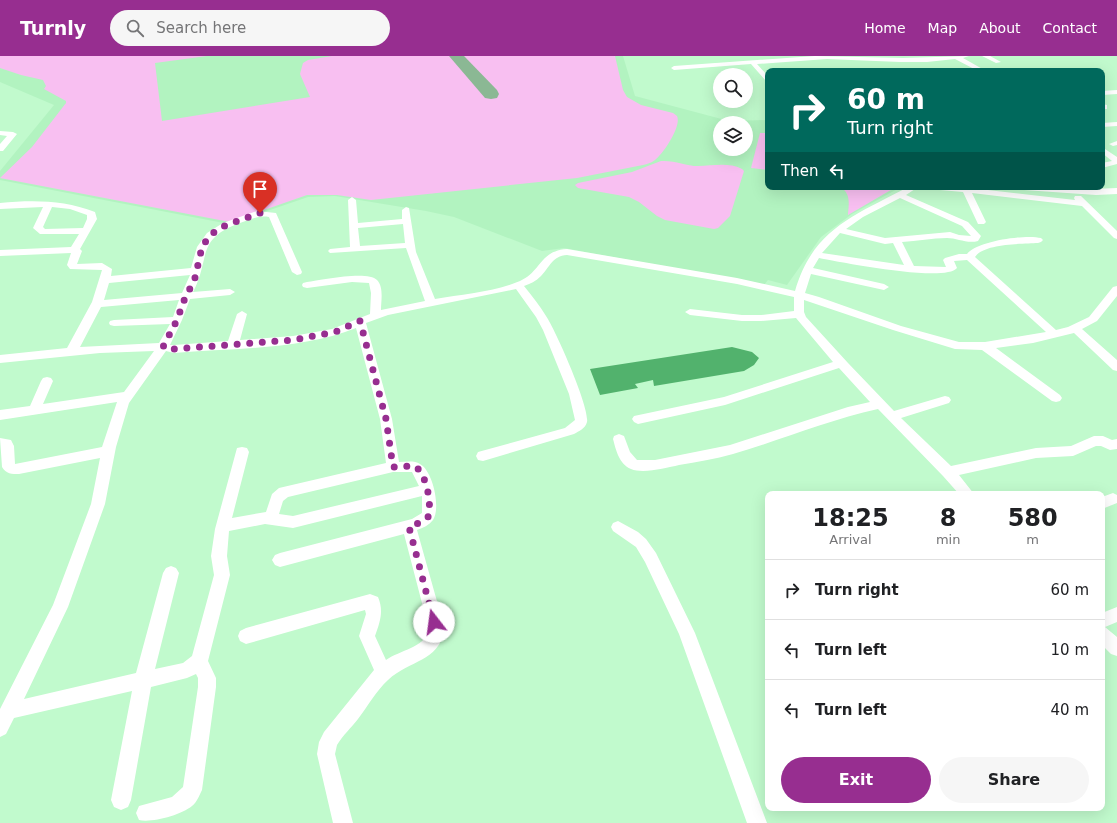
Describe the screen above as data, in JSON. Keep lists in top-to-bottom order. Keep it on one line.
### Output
{"page":{"header":"Turnly","search":"Search here","nav":["Home","Map","About","Contact"],"turn":["60 m","Turn right"],"then":"Then","eta":["18:25","Arrival","8","min","580","m"],"list":[{"name":"Turn right","value":"60 m"},{"name":"Turn left","value":"10 m"},{"name":"Turn left","value":"40 m"}],"buttons":["Exit","Share"]}}
